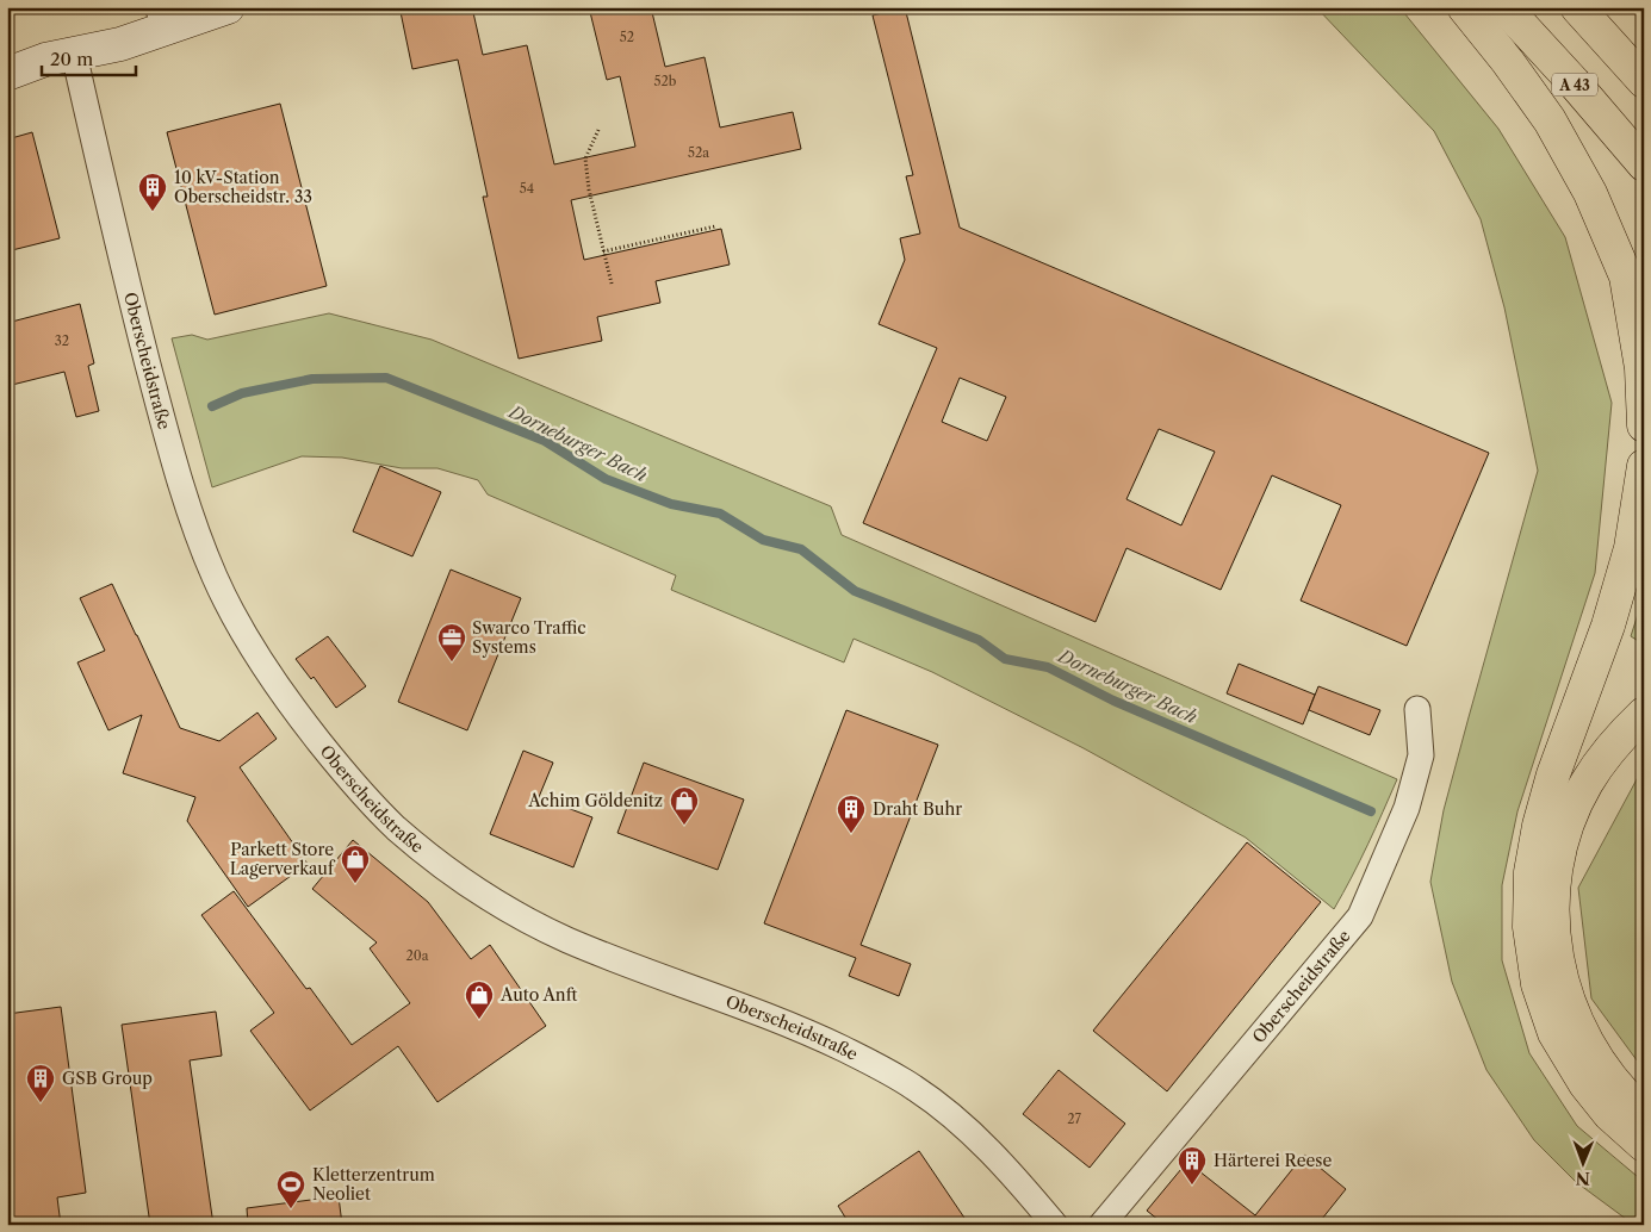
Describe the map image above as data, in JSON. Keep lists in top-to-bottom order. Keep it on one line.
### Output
{"streets":{"highway":["A 43"],"street":["Oberscheidstraße"]},"water":["Dorneburger Bach"],"places":{"building":["10 kV-Station Oberscheidstr. 33","Draht Buhr","GSB Group","Härterei Reese"],"office":["Swarco Traffic Systems"],"shop":["Achim Göldenitz","Parkett Store Lagerverkauf","Auto Anft"],"sports":["Kletterzentrum Neoliet"]},"house_numbers":["52","52b","52a","54","32","20a","27"],"scale_bar":"20 m","north":"bottom"}
